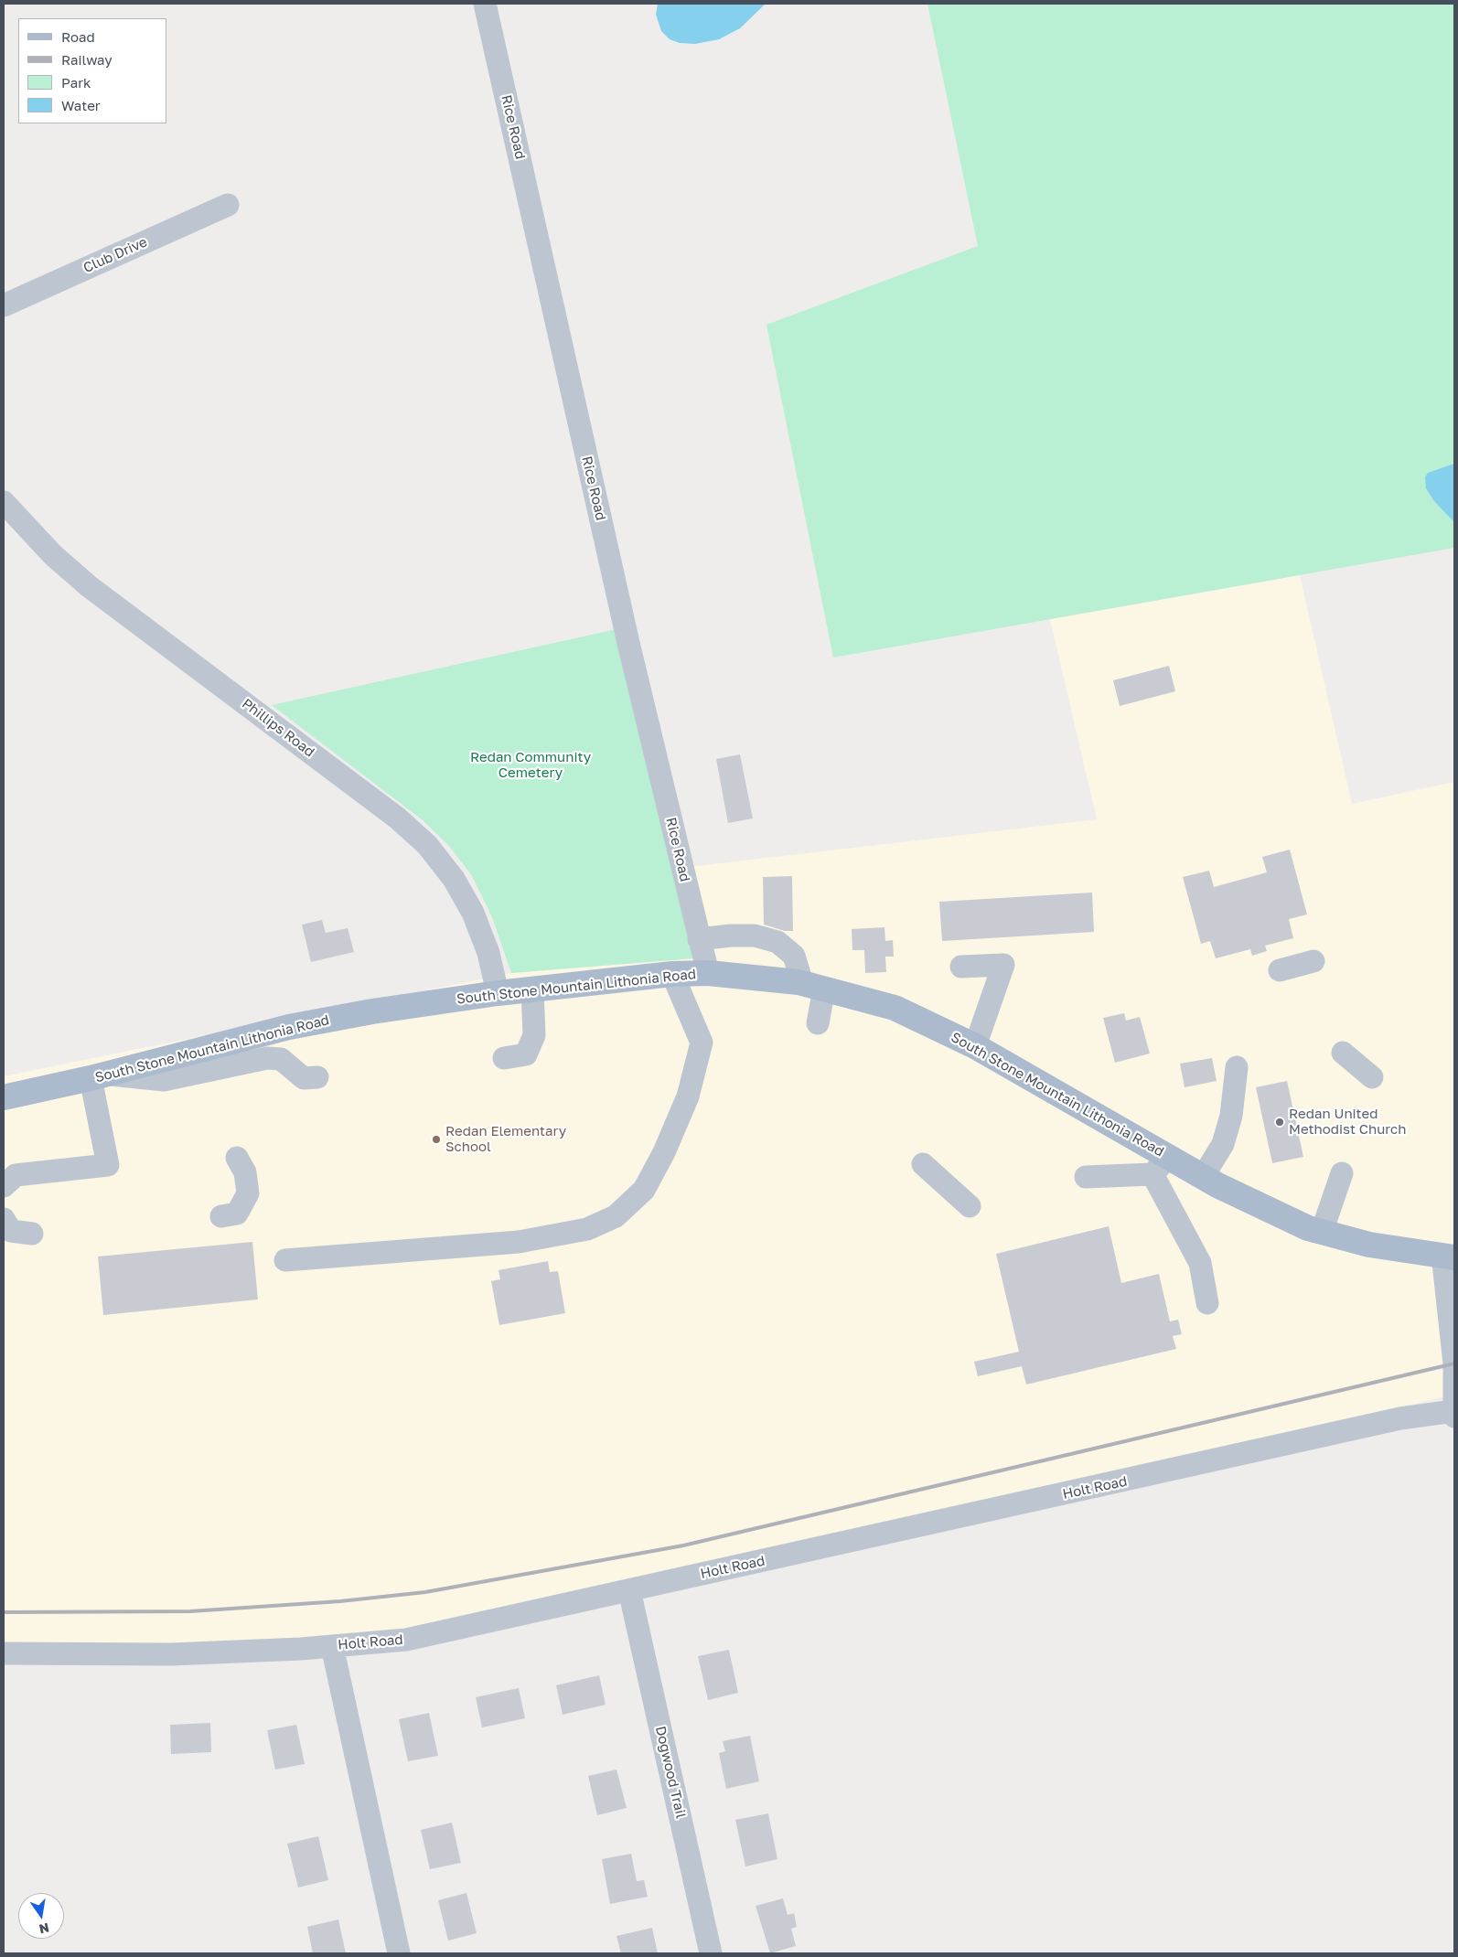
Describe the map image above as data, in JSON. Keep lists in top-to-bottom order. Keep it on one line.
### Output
{"streets":{"main road":["South Stone Mountain Lithonia Road"],"street":["Rice Road","Club Drive","Phillips Road","Holt Road","Dogwood Trail"]},"crossings":[["Rice Road","South Stone Mountain Lithonia Road"],["Phillips Road","South Stone Mountain Lithonia Road"],["Holt Road","Dogwood Trail"]],"parks":["Redan Community Cemetery"],"places":["Redan United Methodist Church","Redan Elementary School"],"legend":["Road","Railway","Park","Water"],"north":"bottom"}
